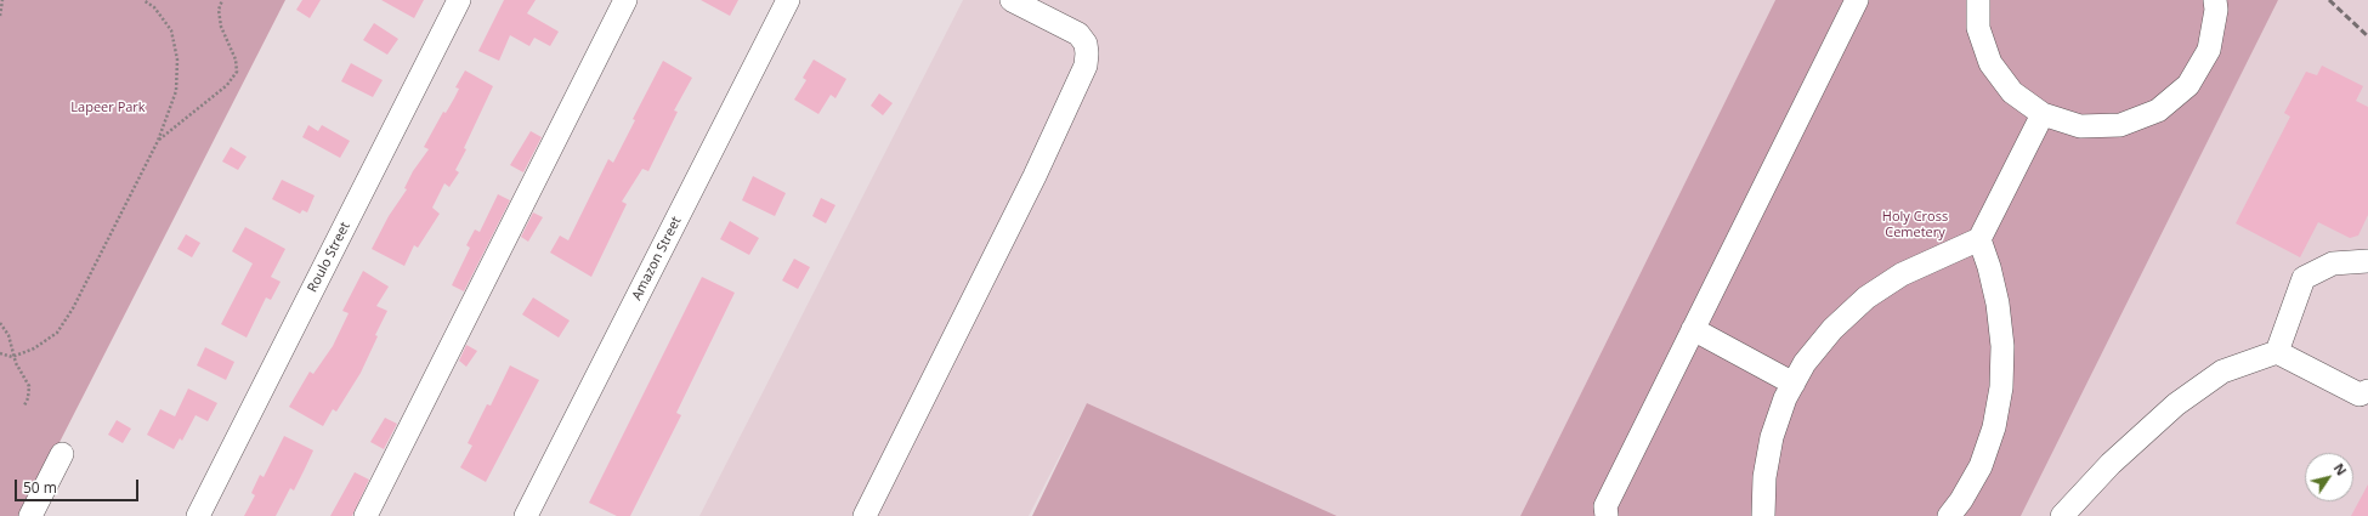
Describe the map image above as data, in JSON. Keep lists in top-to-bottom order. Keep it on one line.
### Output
{"streets":{"street":["Roulo Street","Amazon Street"]},"parks":["Lapeer Park","Holy Cross Cemetery"],"scale_bar":"50 m","north":"top right"}
